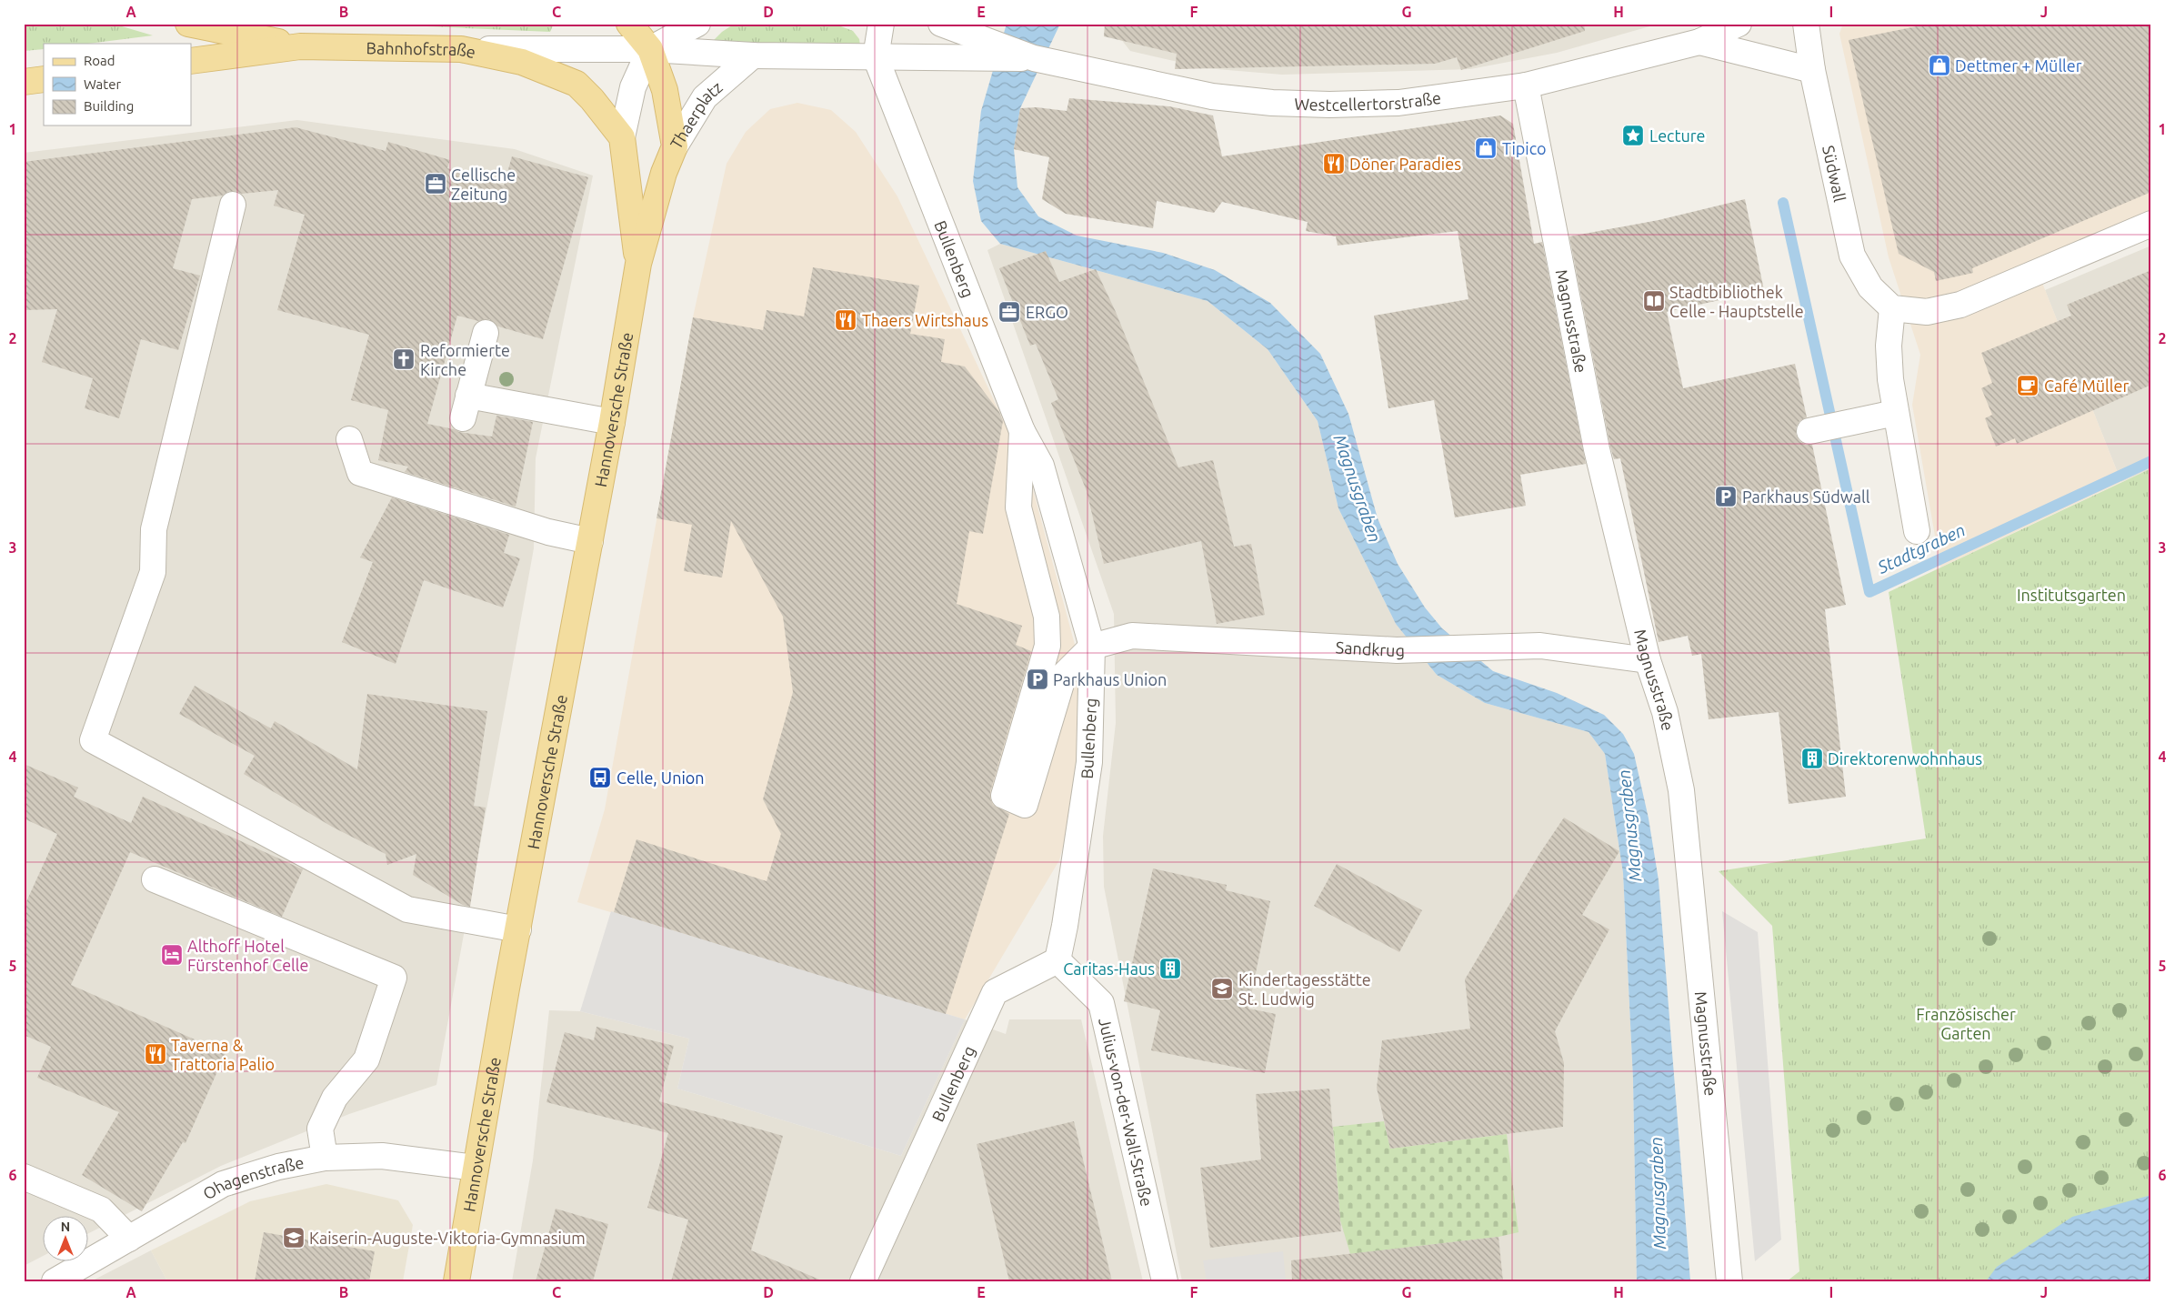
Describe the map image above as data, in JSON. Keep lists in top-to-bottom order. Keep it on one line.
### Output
{"streets":{"main road":["Bahnhofstraße","Thaerplatz","Hannoversche Straße"],"street":["Westcellertorstraße","Südwall","Bullenberg","Magnusstraße","Sandkrug","Julius-von-der-Wall-Straße","Ohagenstraße"]},"crossings":[["Bahnhofstraße","Thaerplatz"],["Bahnhofstraße","Hannoversche Straße"],["Westcellertorstraße","Thaerplatz"],["Westcellertorstraße","Magnusstraße"],["Thaerplatz","Bullenberg"],["Thaerplatz","Hannoversche Straße"],["Bullenberg","Sandkrug"],["Bullenberg","Julius-von-der-Wall-Straße"],["Magnusstraße","Sandkrug"],["Hannoversche Straße","Ohagenstraße"]],"water":["Magnusgraben","Stadtgraben"],"parks":["Institutsgarten","Französischer Garten"],"places":{"shop":["Dettmer + Müller","Tipico"],"place":["Lecture"],"restaurant":["Döner Paradies","Thaers Wirtshaus","Taverna & Trattoria Palio"],"office":["Cellische Zeitung","ERGO"],"library":["Stadtbibliothek Celle - Hauptstelle"],"church":["Reformierte Kirche"],"cafe":["Café Müller"],"parking":["Parkhaus Südwall","Parkhaus Union"],"building":["Direktorenwohnhaus","Caritas-Haus"],"bus stop":["Celle, Union"],"hotel":["Althoff Hotel Fürstenhof Celle"],"school or university":["Kindertagesstätte St. Ludwig","Kaiserin-Auguste-Viktoria-Gymnasium"]},"legend":["Road","Water","Building"],"north":"top","grid":{"columns":["A","B","C","D","E","F","G","H","I","J"],"rows":["1","2","3","4","5","6"]}}
